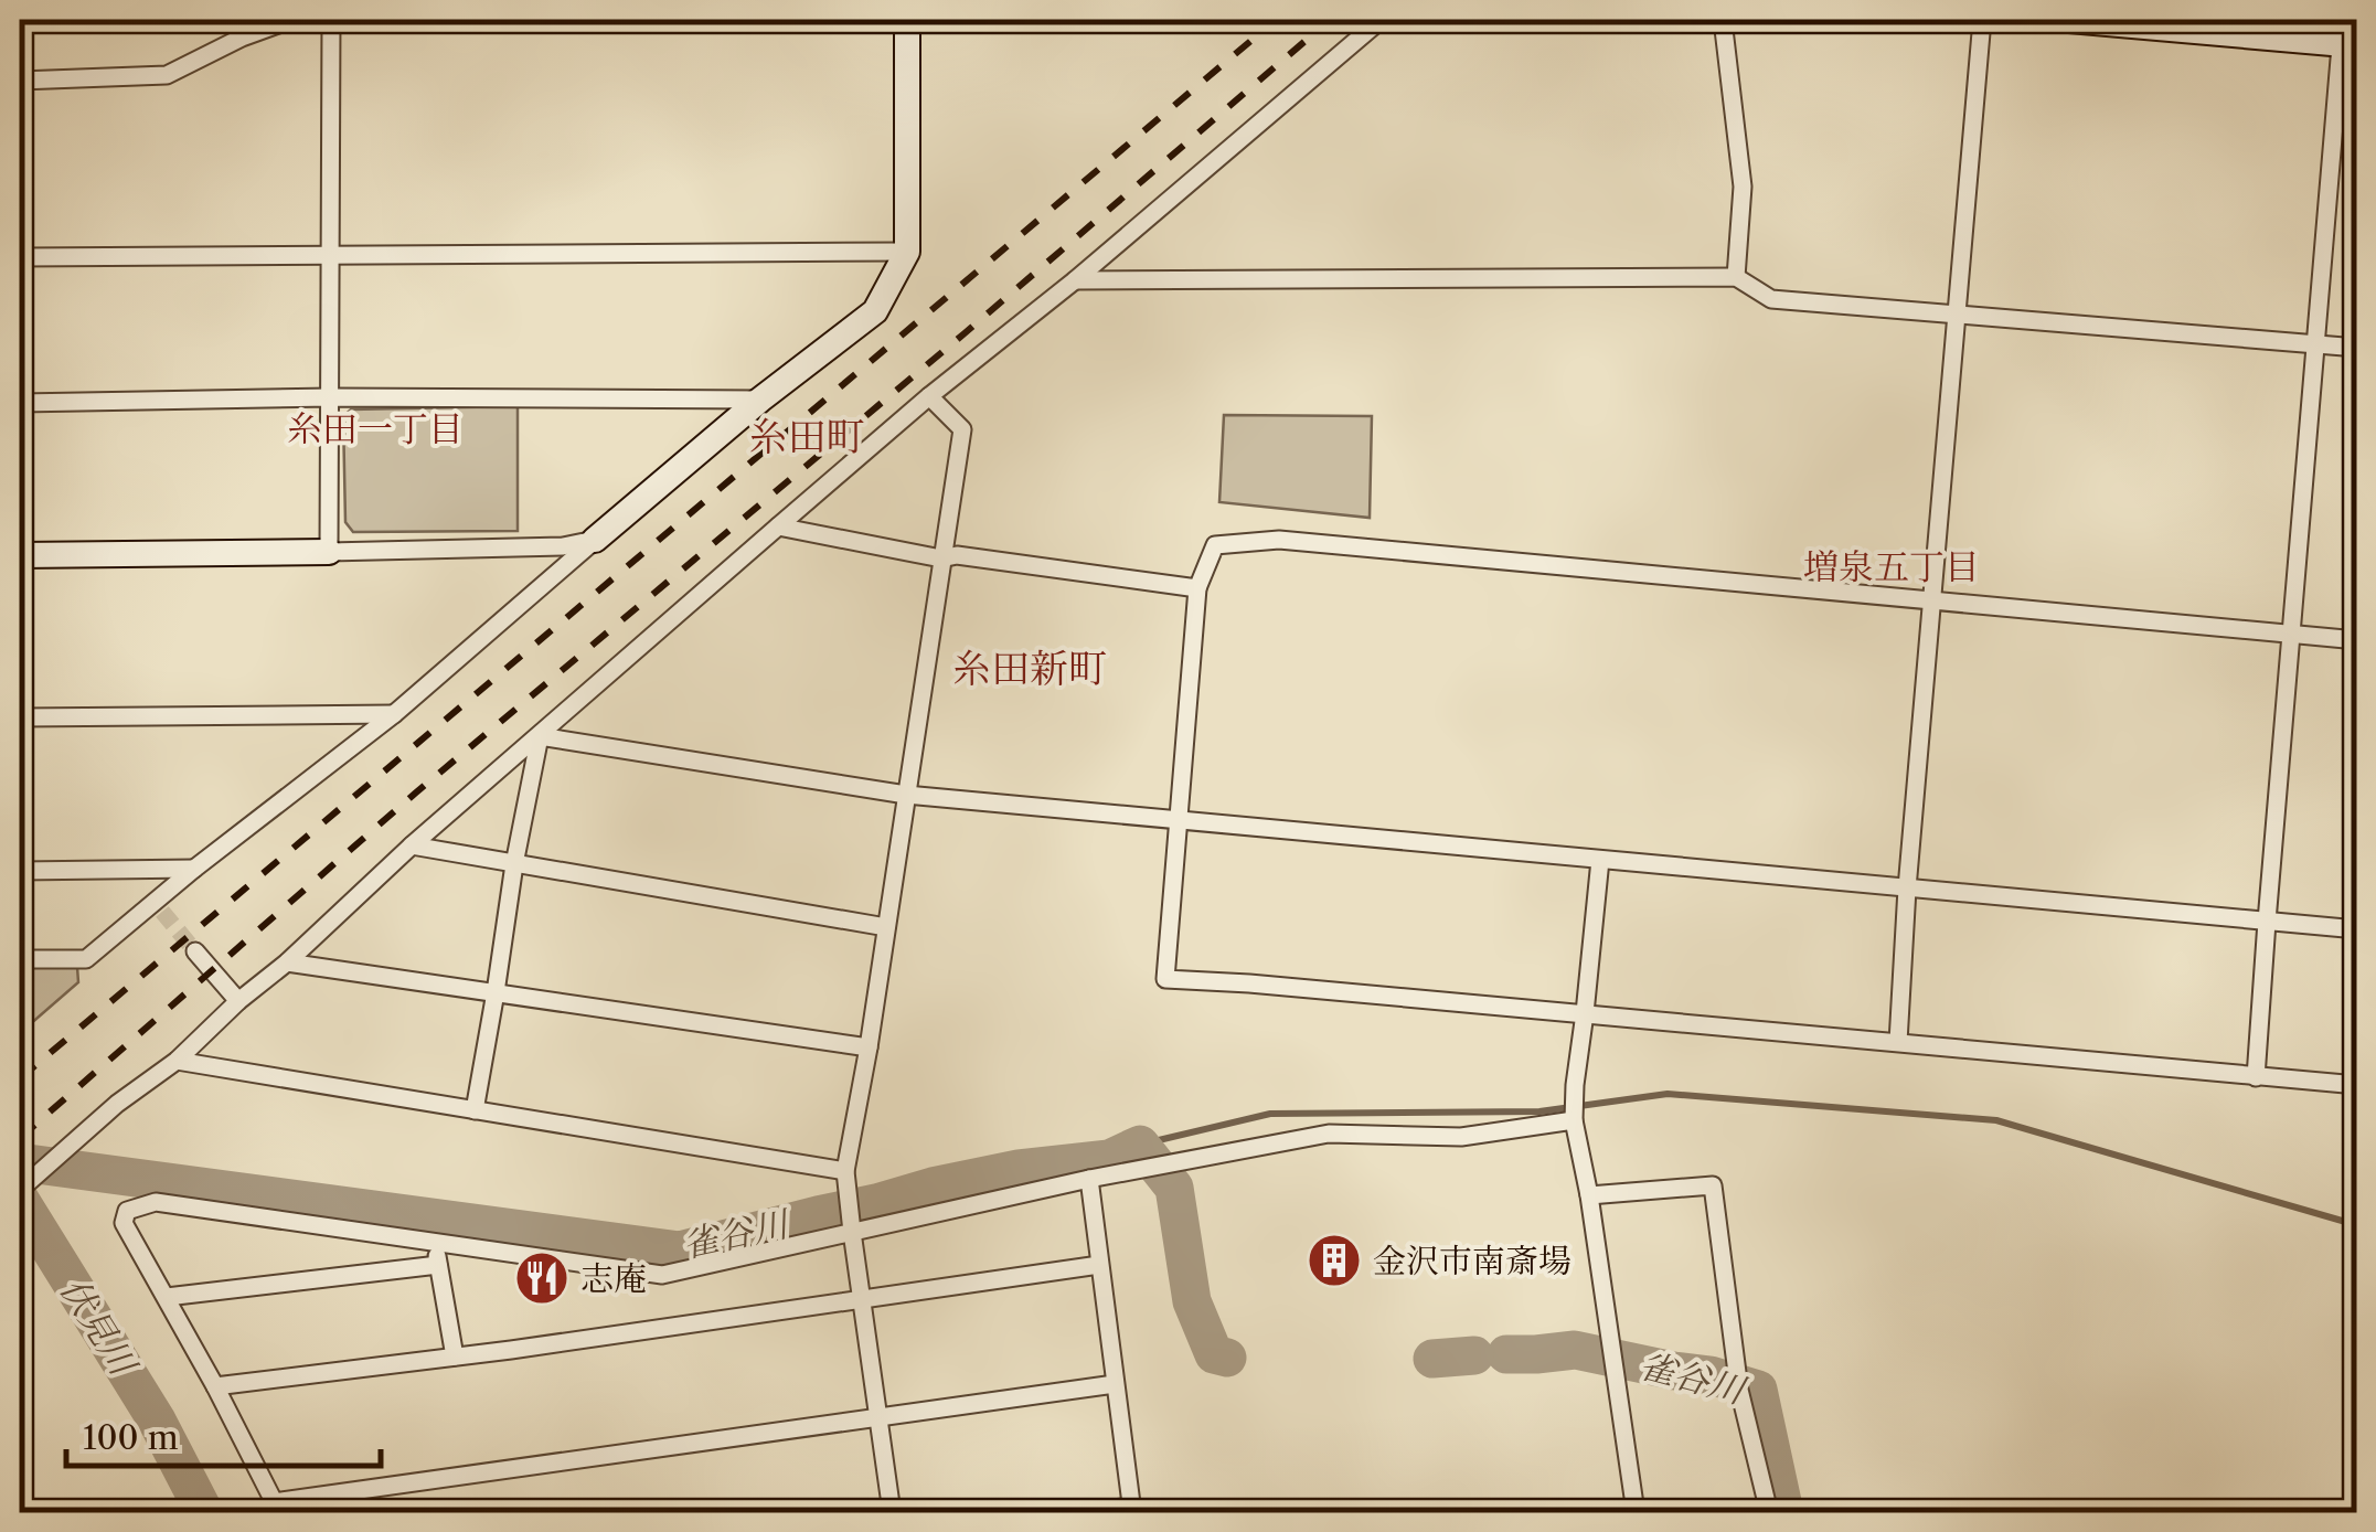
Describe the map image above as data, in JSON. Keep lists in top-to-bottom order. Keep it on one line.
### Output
{"districts":["糸田一丁目","糸田町","増泉五丁目","糸田新町"],"water":["雀谷川","伏見川"],"places":{"building":["金沢市南斎場"],"restaurant":["志庵"]},"scale_bar":"100 m"}
